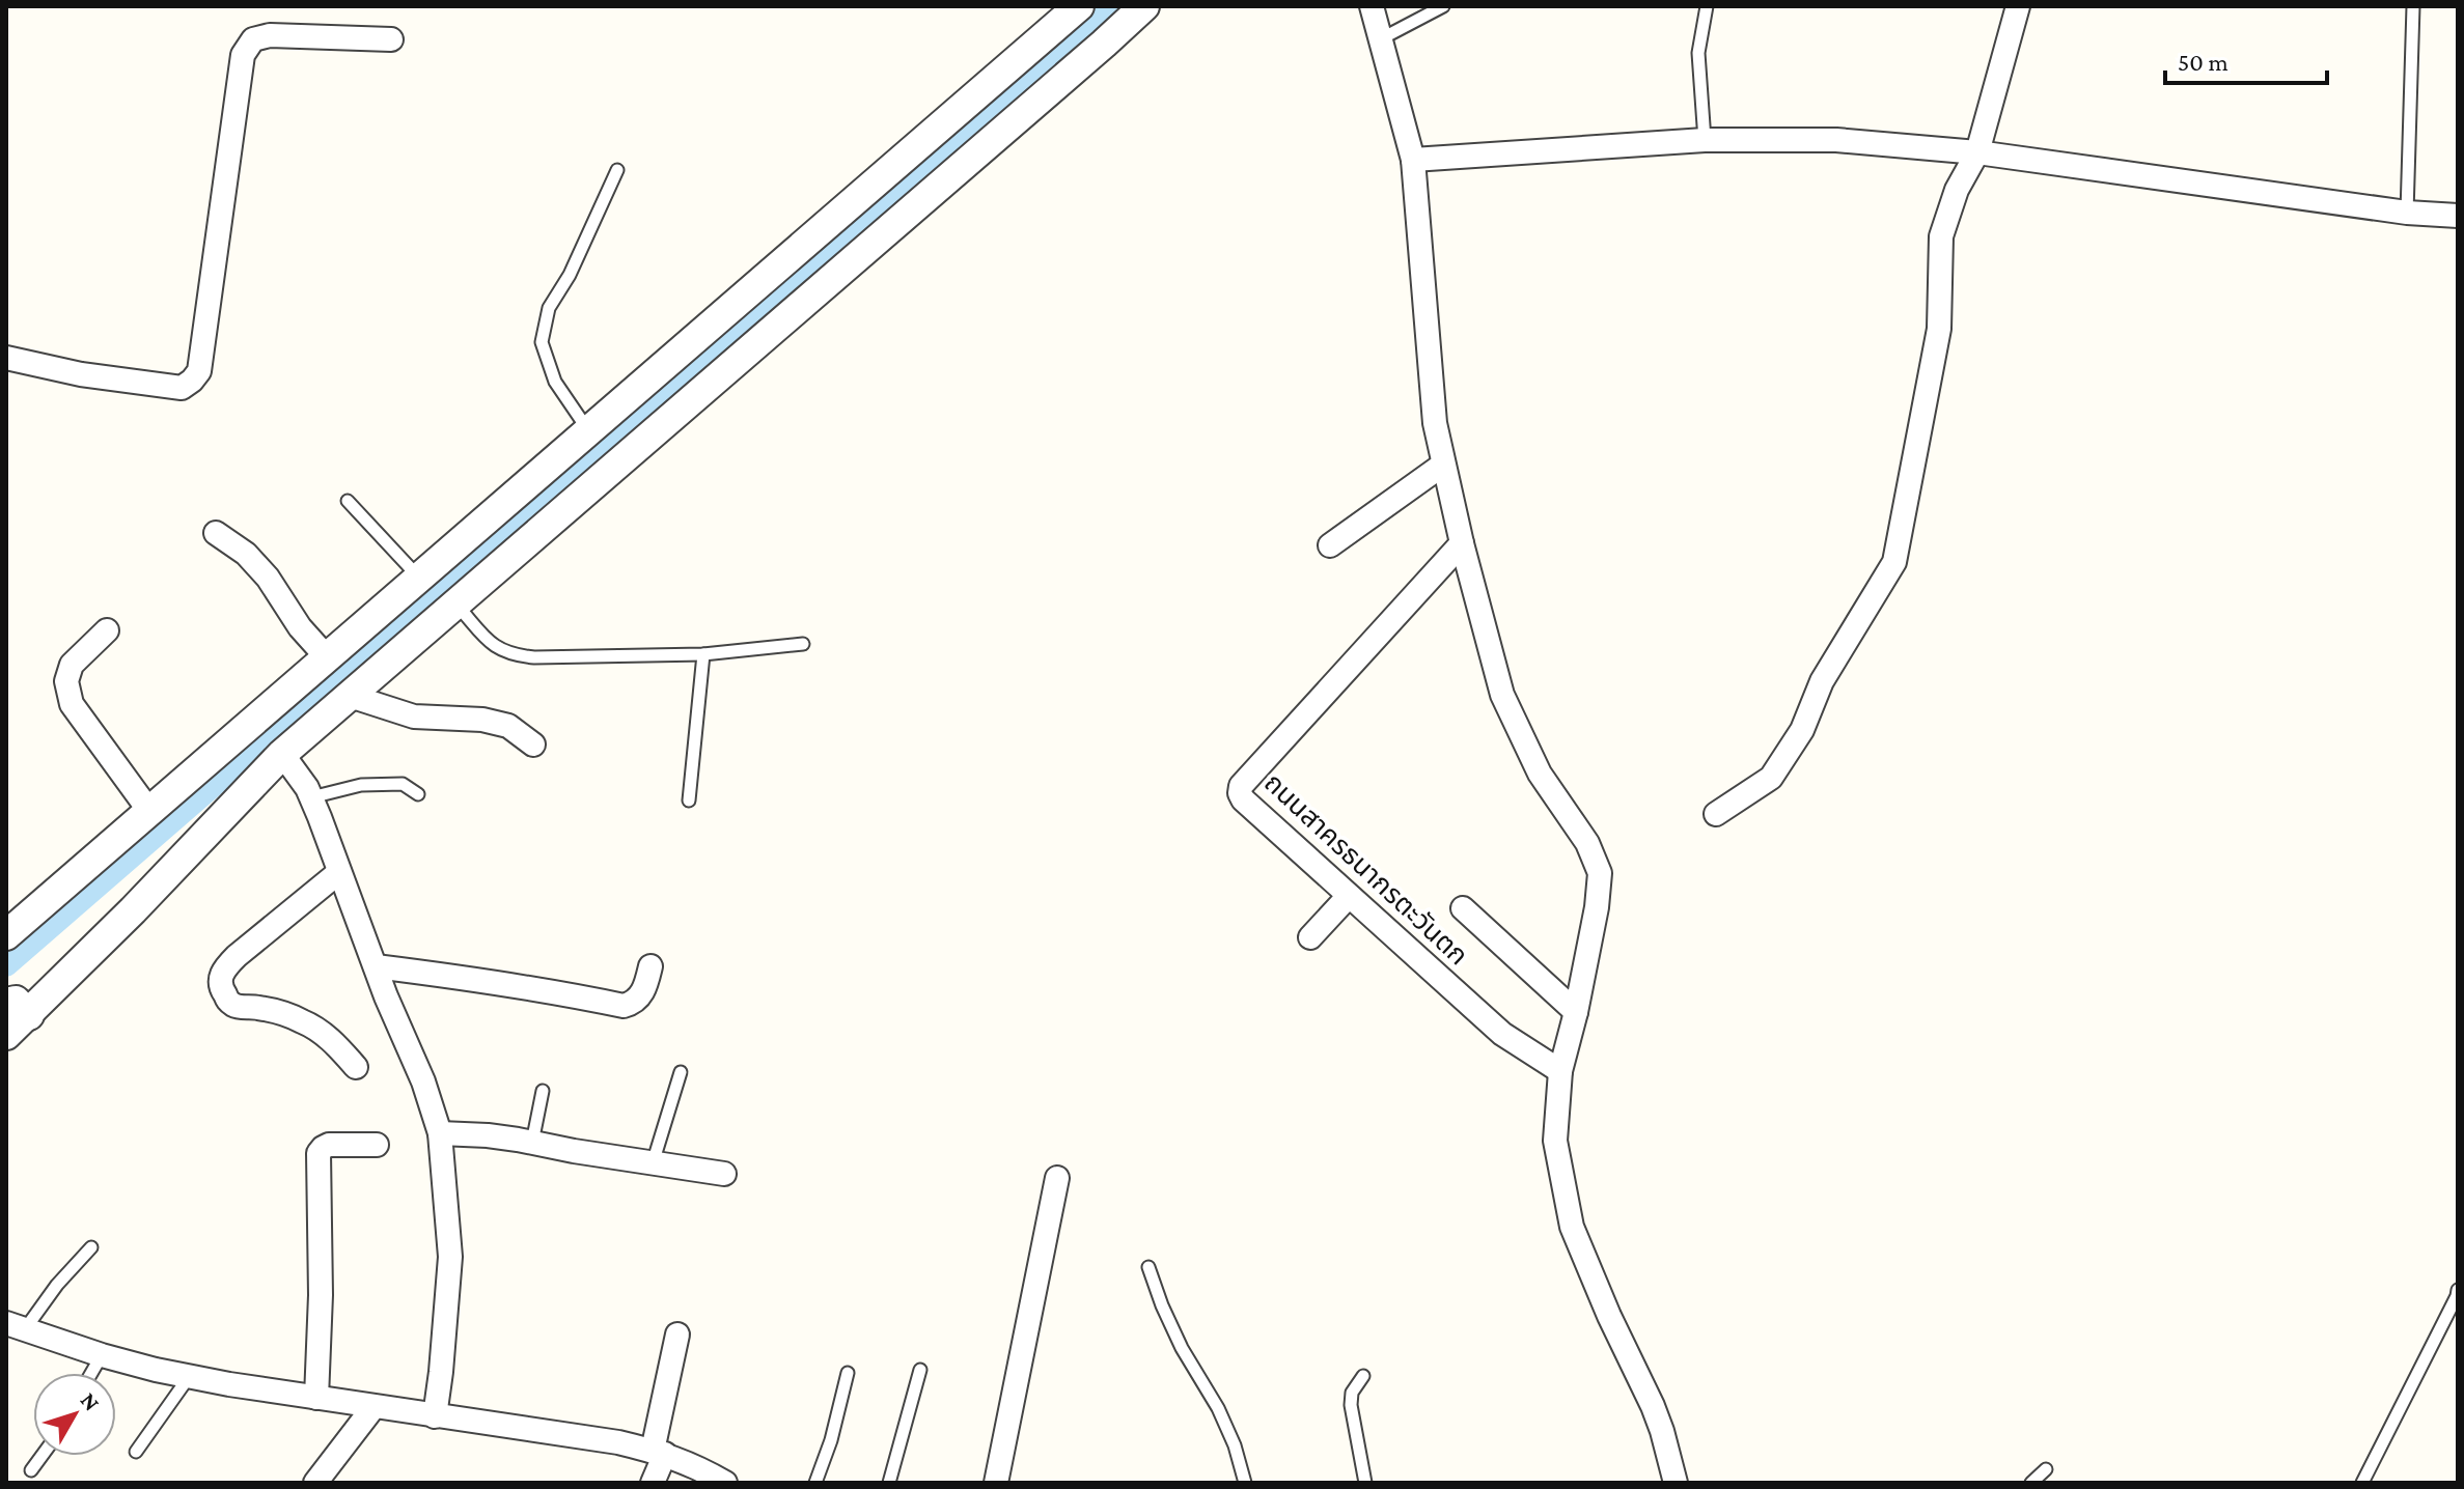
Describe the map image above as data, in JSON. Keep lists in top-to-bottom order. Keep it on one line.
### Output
{"streets":{"street":["ถนนสาครธนากรตะวันตก"]},"scale_bar":"50 m","north":"top right"}
